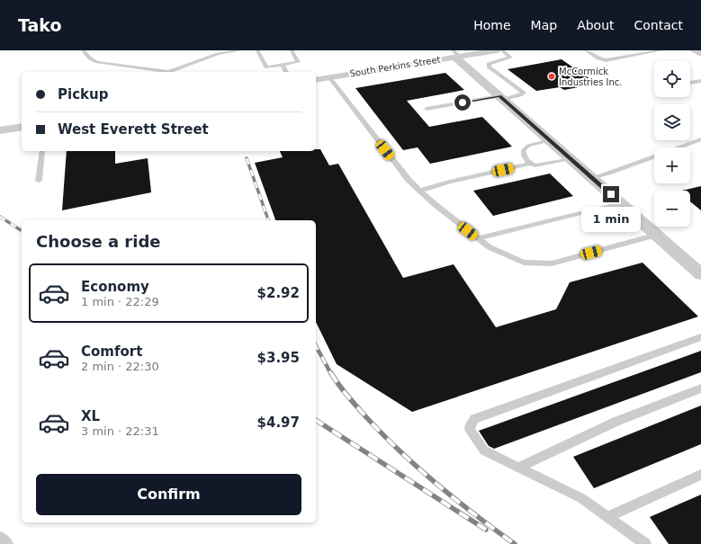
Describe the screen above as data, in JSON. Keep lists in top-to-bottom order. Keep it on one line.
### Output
{"streets":{"street":["South Perkins Street"]},"places":["McCormick Industries Inc."],"page":{"header":"Tako","nav":["Home","Map","About","Contact"],"map_buttons":["+","−"],"banner":["Pickup","West Everett Street"],"bubble":"1 min","heading":"Choose a ride","list":[{"name":"Economy","note":"1 min · 22:29","value":"$2.92"},{"name":"Comfort","note":"2 min · 22:30","value":"$3.95"},{"name":"XL","note":"3 min · 22:31","value":"$4.97"}],"buttons":"Confirm"}}
